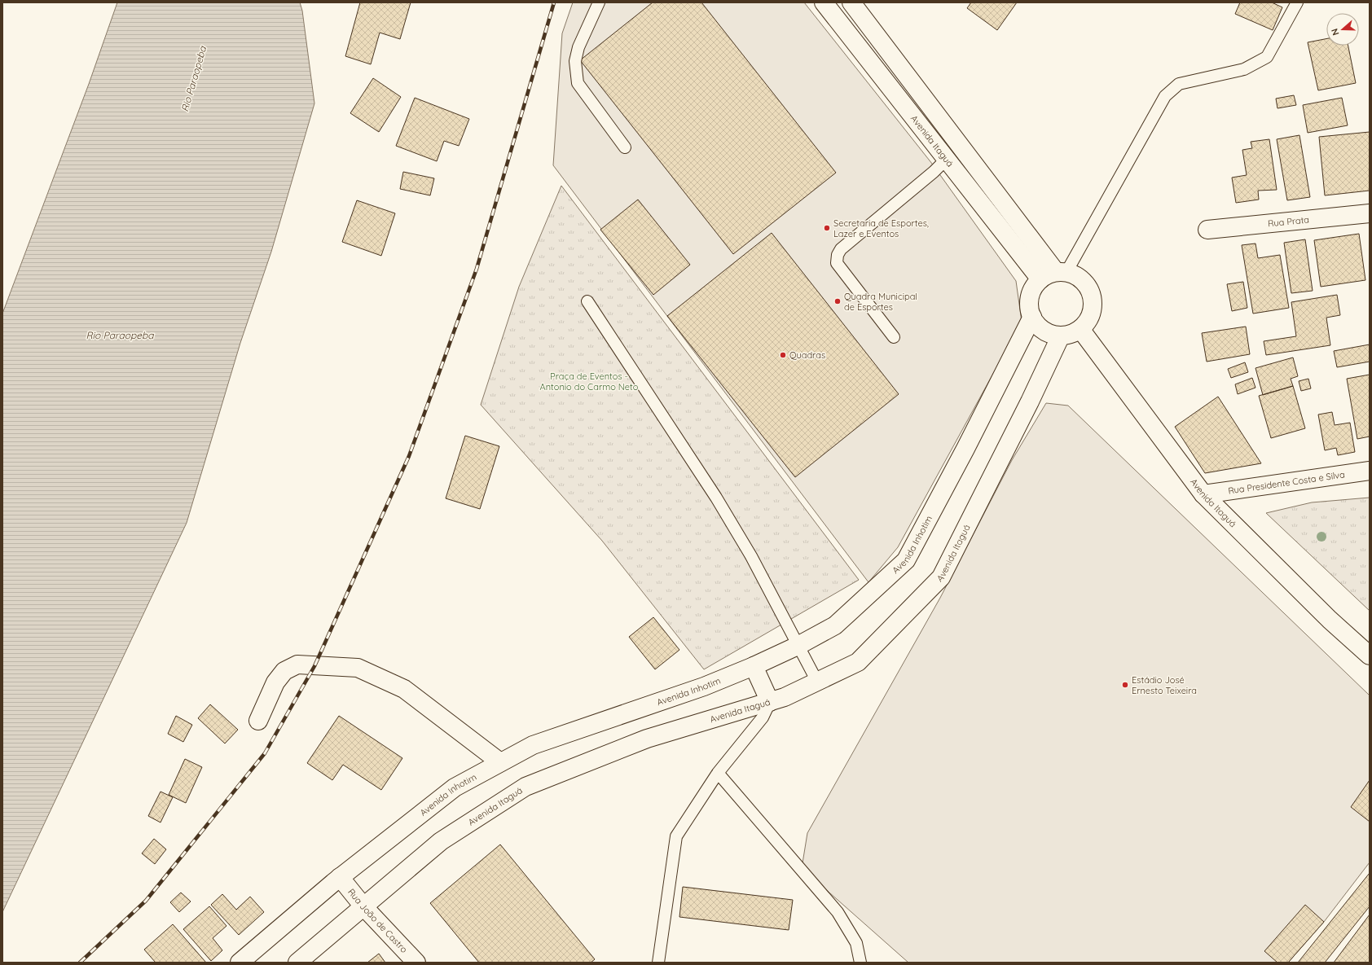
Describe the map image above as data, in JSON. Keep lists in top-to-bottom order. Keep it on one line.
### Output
{"streets":{"main road":["Avenida Itaguá","Rua Prata","Rua Presidente Costa e Silva","Avenida Inhotim","Rua João de Castro"]},"crossings":[["Avenida Itaguá","Rua Presidente Costa e Silva"],["Avenida Itaguá","Avenida Inhotim"],["Avenida Itaguá","Rua João de Castro"],["Avenida Inhotim","Rua João de Castro"]],"water":["Rio Paraopeba"],"parks":["Praça de Eventos - Antonio do Carmo Neto"],"places":["Secretaria de Esportes, Lazer e Eventos","Quadra Municipal de Esportes","Quadras","Estádio José Ernesto Teixeira"],"north":"left"}
